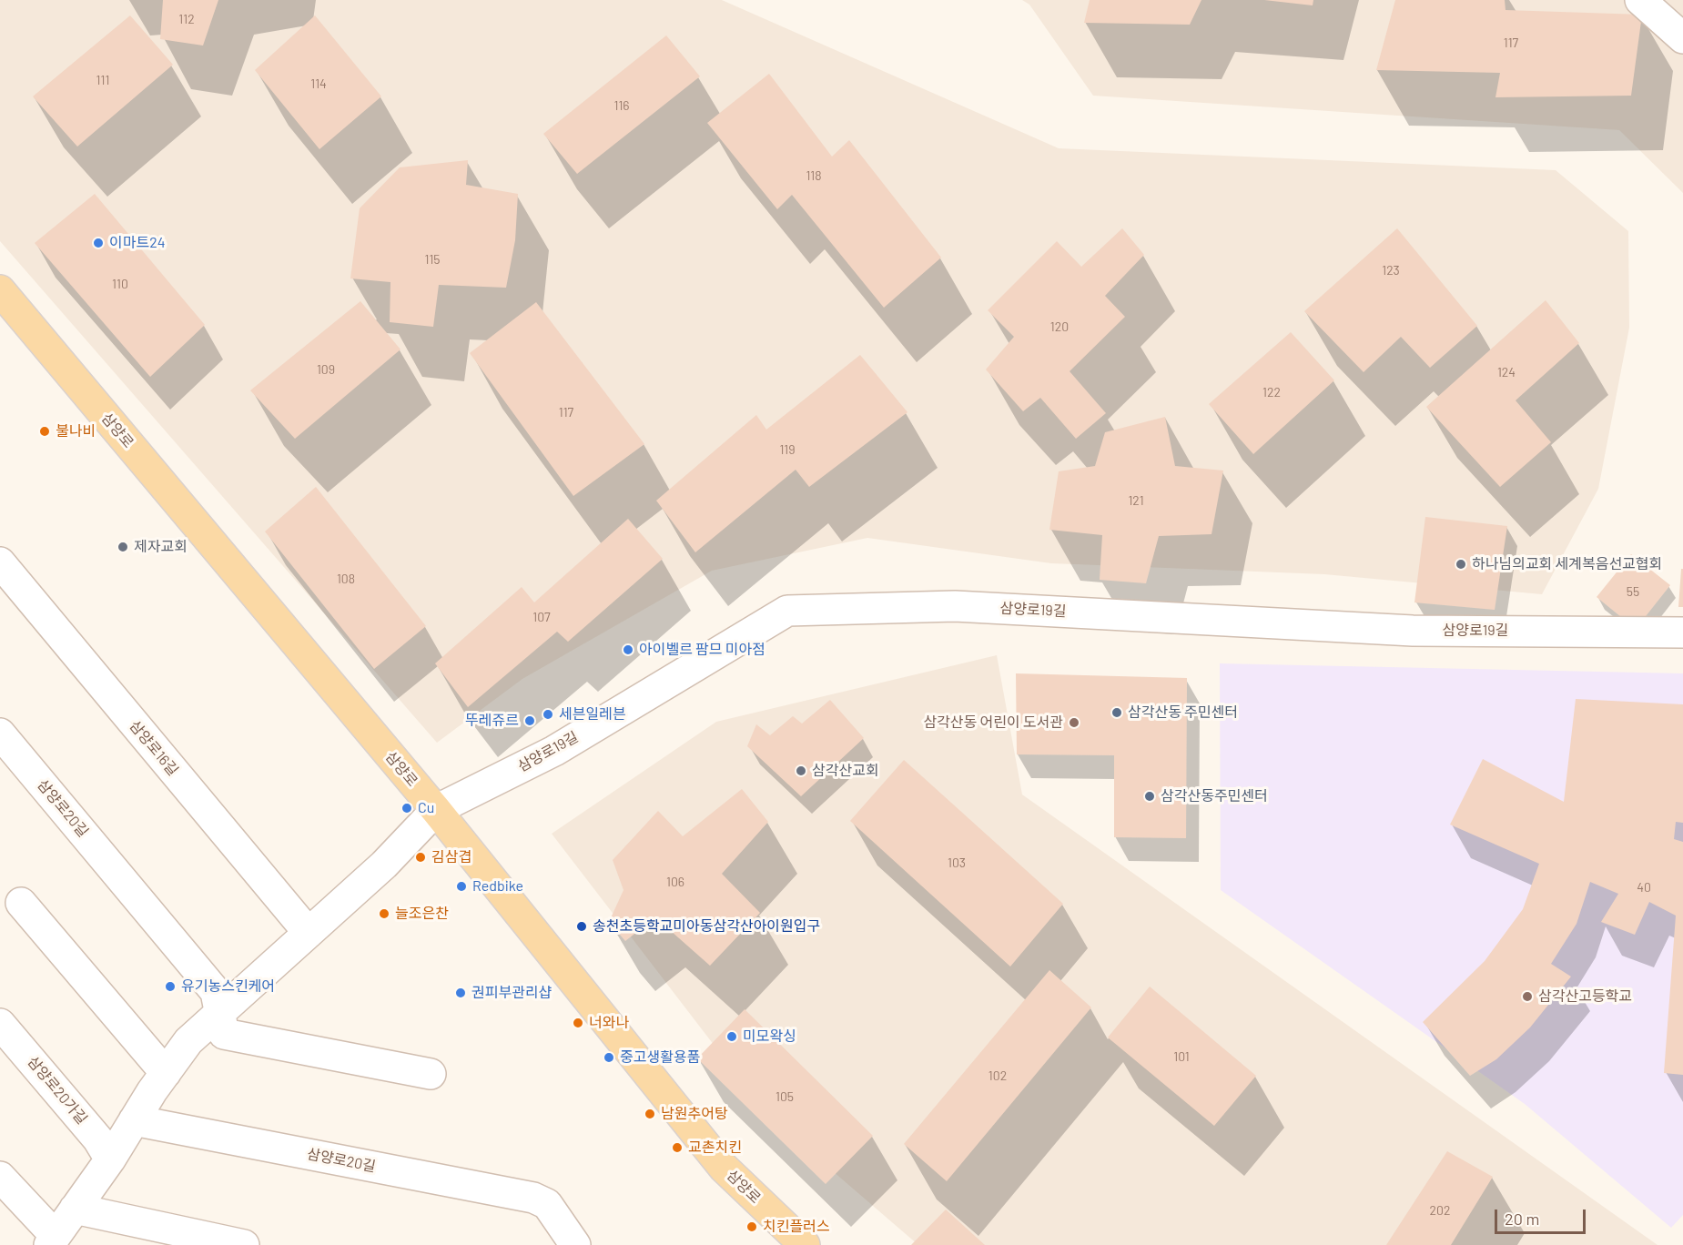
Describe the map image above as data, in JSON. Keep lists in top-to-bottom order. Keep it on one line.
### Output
{"streets":{"main road":["삼양로"],"street":["삼양로19길","삼양로16길","삼양로20길","삼양로20가길"]},"crossings":[["삼양로","삼양로19길"]],"places":["이마트24","불나비","제자교회","하나님의교회 세계복음선교협회","아이벨르 팜므 미아점","삼각산동 주민센터","세븐일레븐","뚜레쥬르","삼각산동 어린이 도서관","삼각산교회","삼각산동주민센터","Cu","김삼겹","Redbike","늘조은찬","송천초등학교미아동삼각산아이원입구","유기농스킨케어","권피부관리샵","삼각산고등학교","너와나","미모왁싱","중고생활용품","남원추어탕","교촌치킨","치킨플러스"],"house_numbers":["112","117","111","114","116","118","115","123","110","120","109","124","122","117","119","121","108","55","107","103","106","40","101","102","105","202"],"scale_bar":"20 m"}
